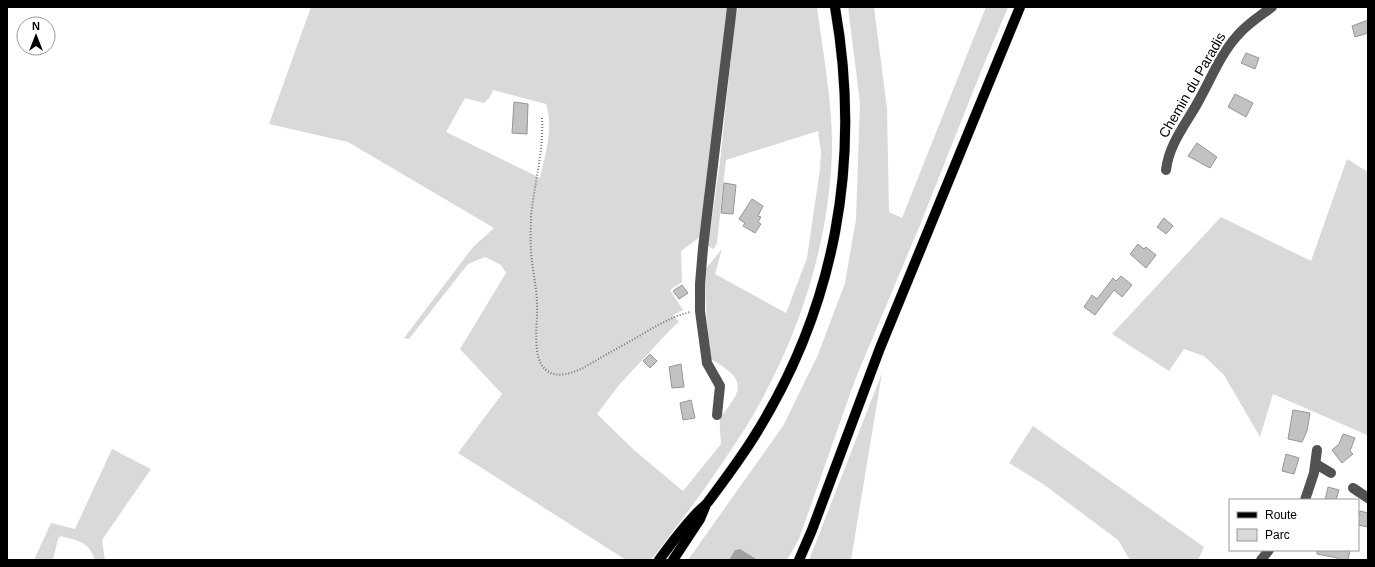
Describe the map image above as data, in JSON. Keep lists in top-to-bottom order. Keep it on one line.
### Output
{"streets":{"street":["Chemin du Paradis"]},"legend":["Route","Parc"],"north":"top"}
